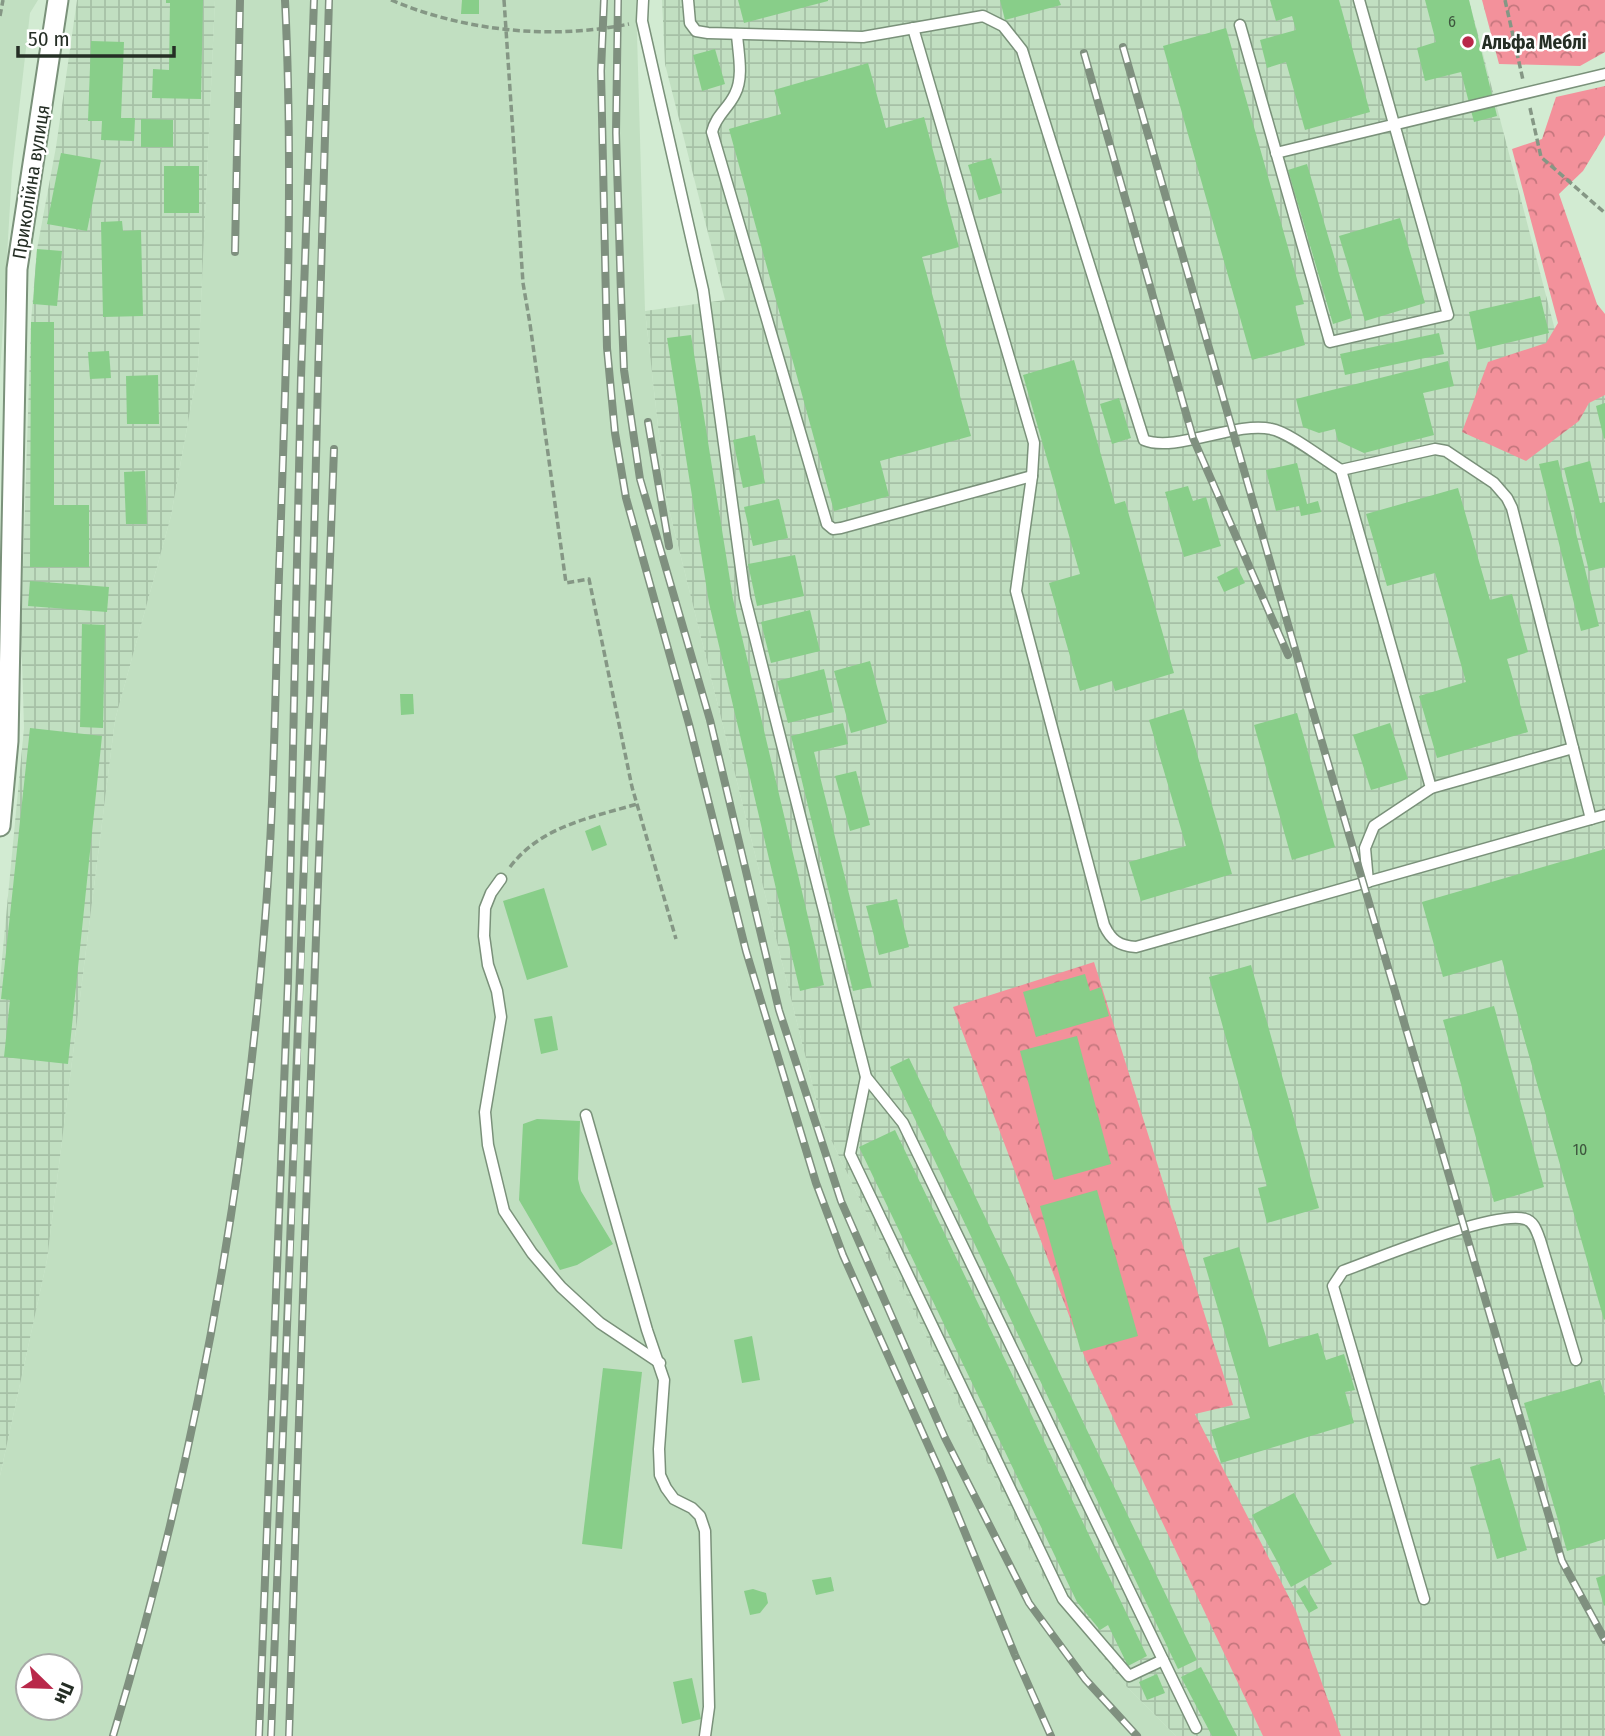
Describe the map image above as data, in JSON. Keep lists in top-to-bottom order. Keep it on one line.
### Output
{"streets":{"street":["Приколійна вулиця"]},"places":["Альфа Меблі"],"house_numbers":["6","10"],"scale_bar":"50 m","north":"bottom right"}
